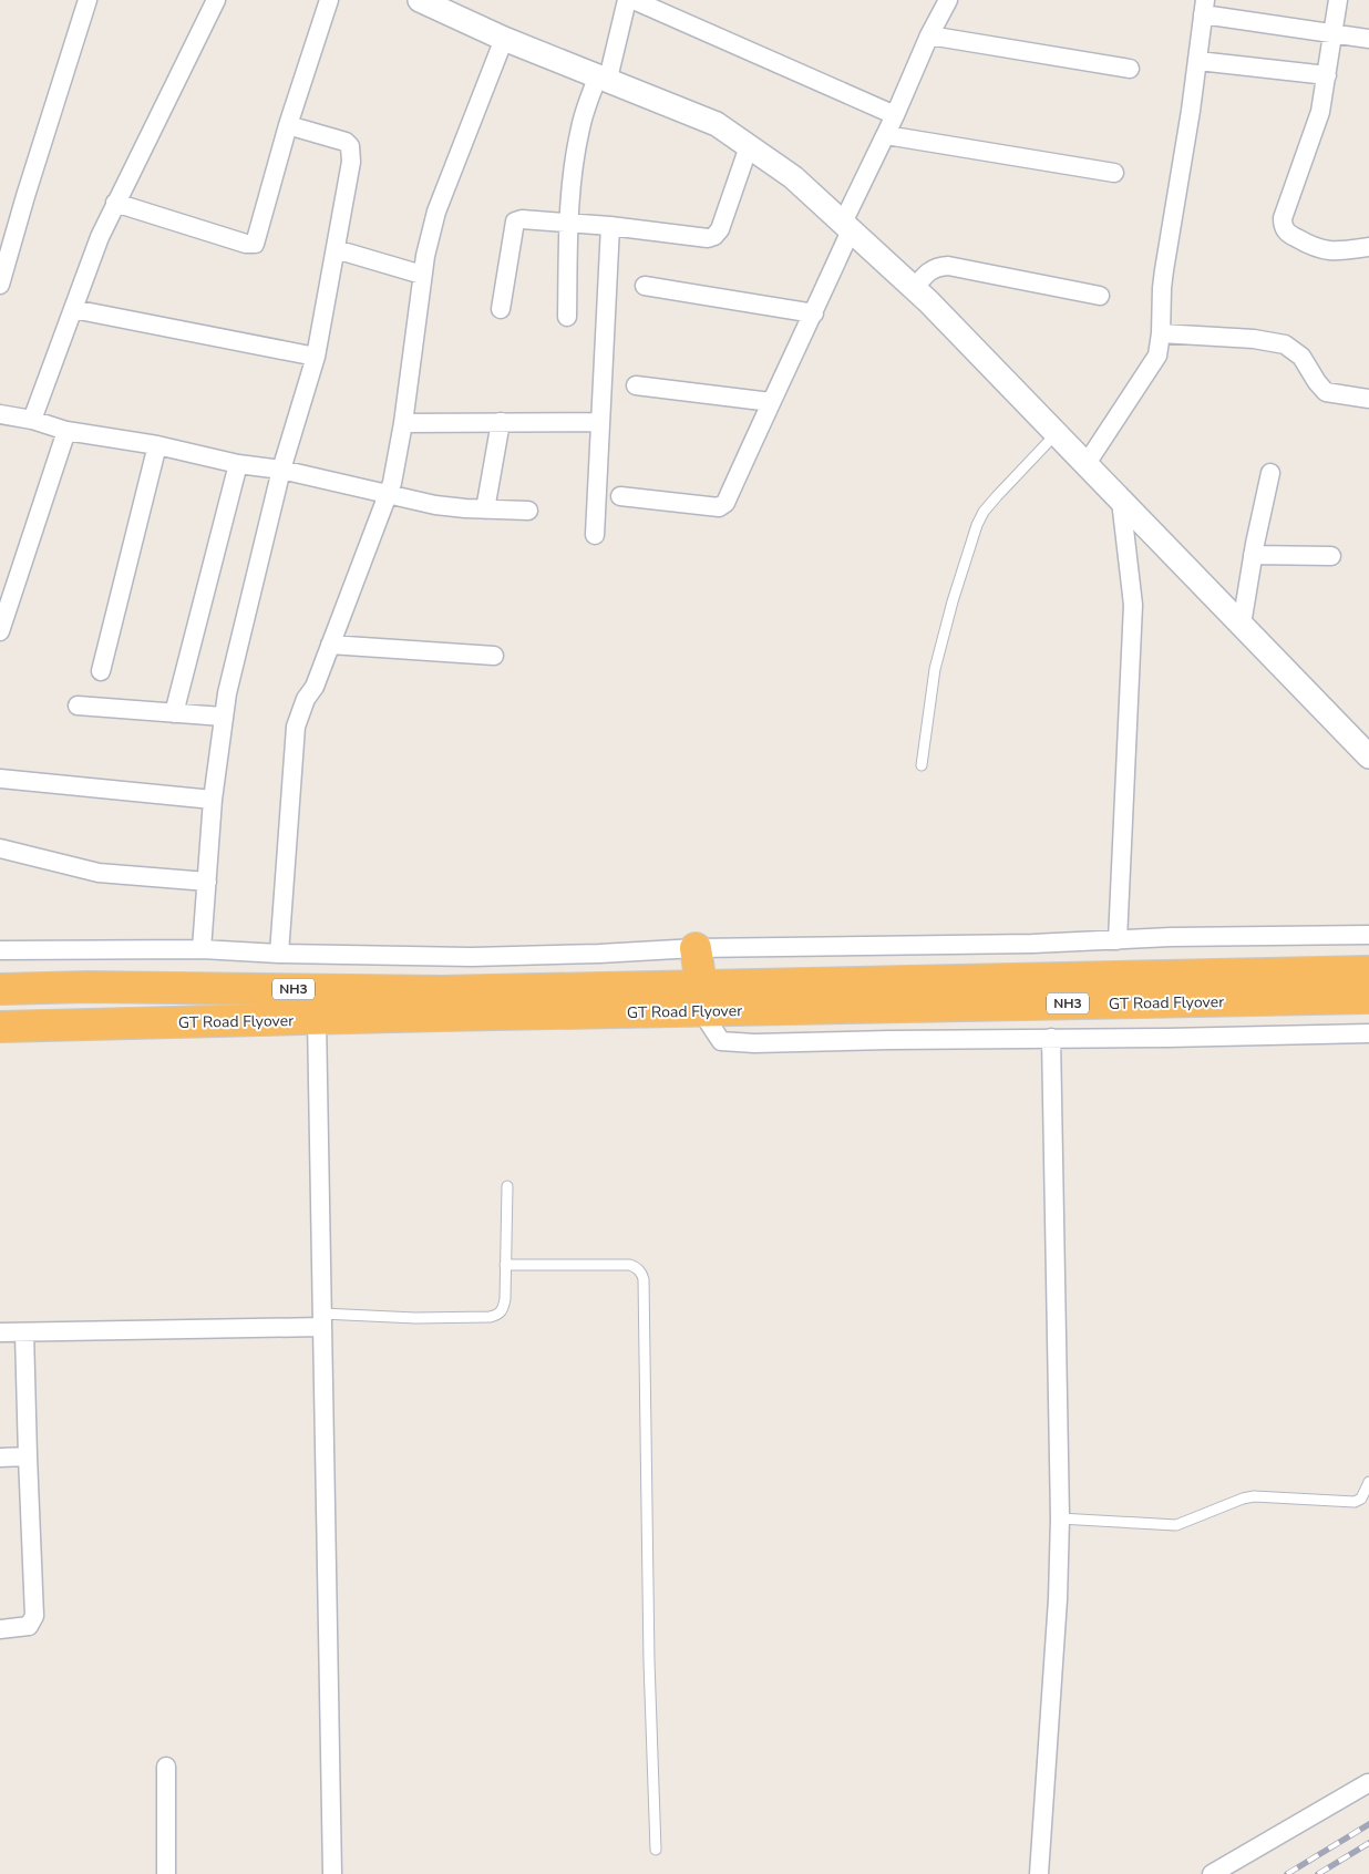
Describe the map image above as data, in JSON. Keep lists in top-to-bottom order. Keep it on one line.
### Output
{"streets":{"highway":["NH3","GT Road Flyover"]}}
